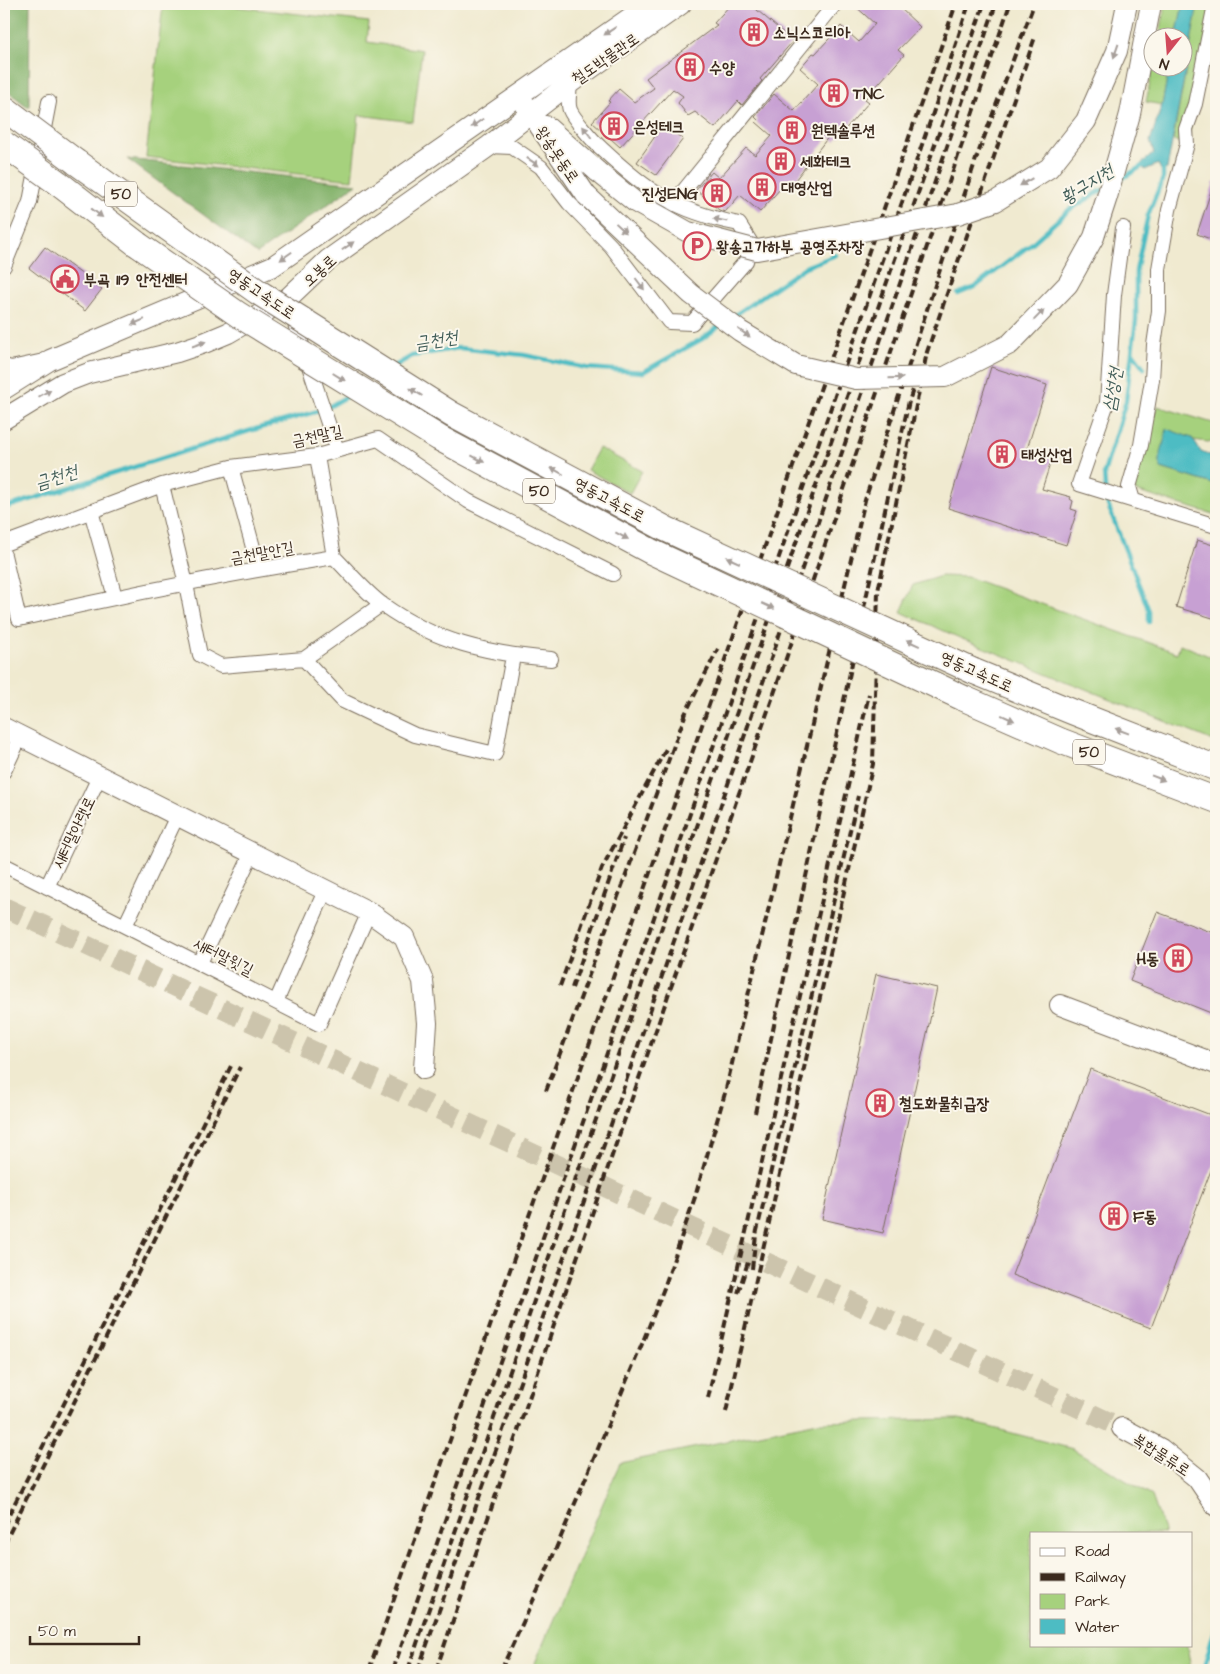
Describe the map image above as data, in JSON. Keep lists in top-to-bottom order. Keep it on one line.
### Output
{"streets":{"highway":["50","영동고속도로"],"street":["철도박물관로","왕송못동로","오봉로","금천말길","금천말안길","새터말아랫로","새터말윗길","복합물류로"]},"crossings":[["철도박물관로","왕송못동로"],["철도박물관로","오봉로"],["왕송못동로","오봉로"],["새터말아랫로","새터말윗길"]],"water":["황구지천","금천천","삼성천"],"places":{"building":["소닉스코리아","수양","TNC","은성테크","원텍솔루션","세화테크","대영산업","진성ENG","태성산업","H동","철도화물취급장","F동"],"parking":["왕송고가하부 공영주차장"],"public building":["부곡 119 안전센터"]},"legend":["Road","Railway","Park","Water"],"scale_bar":"50 m","north":"bottom"}
